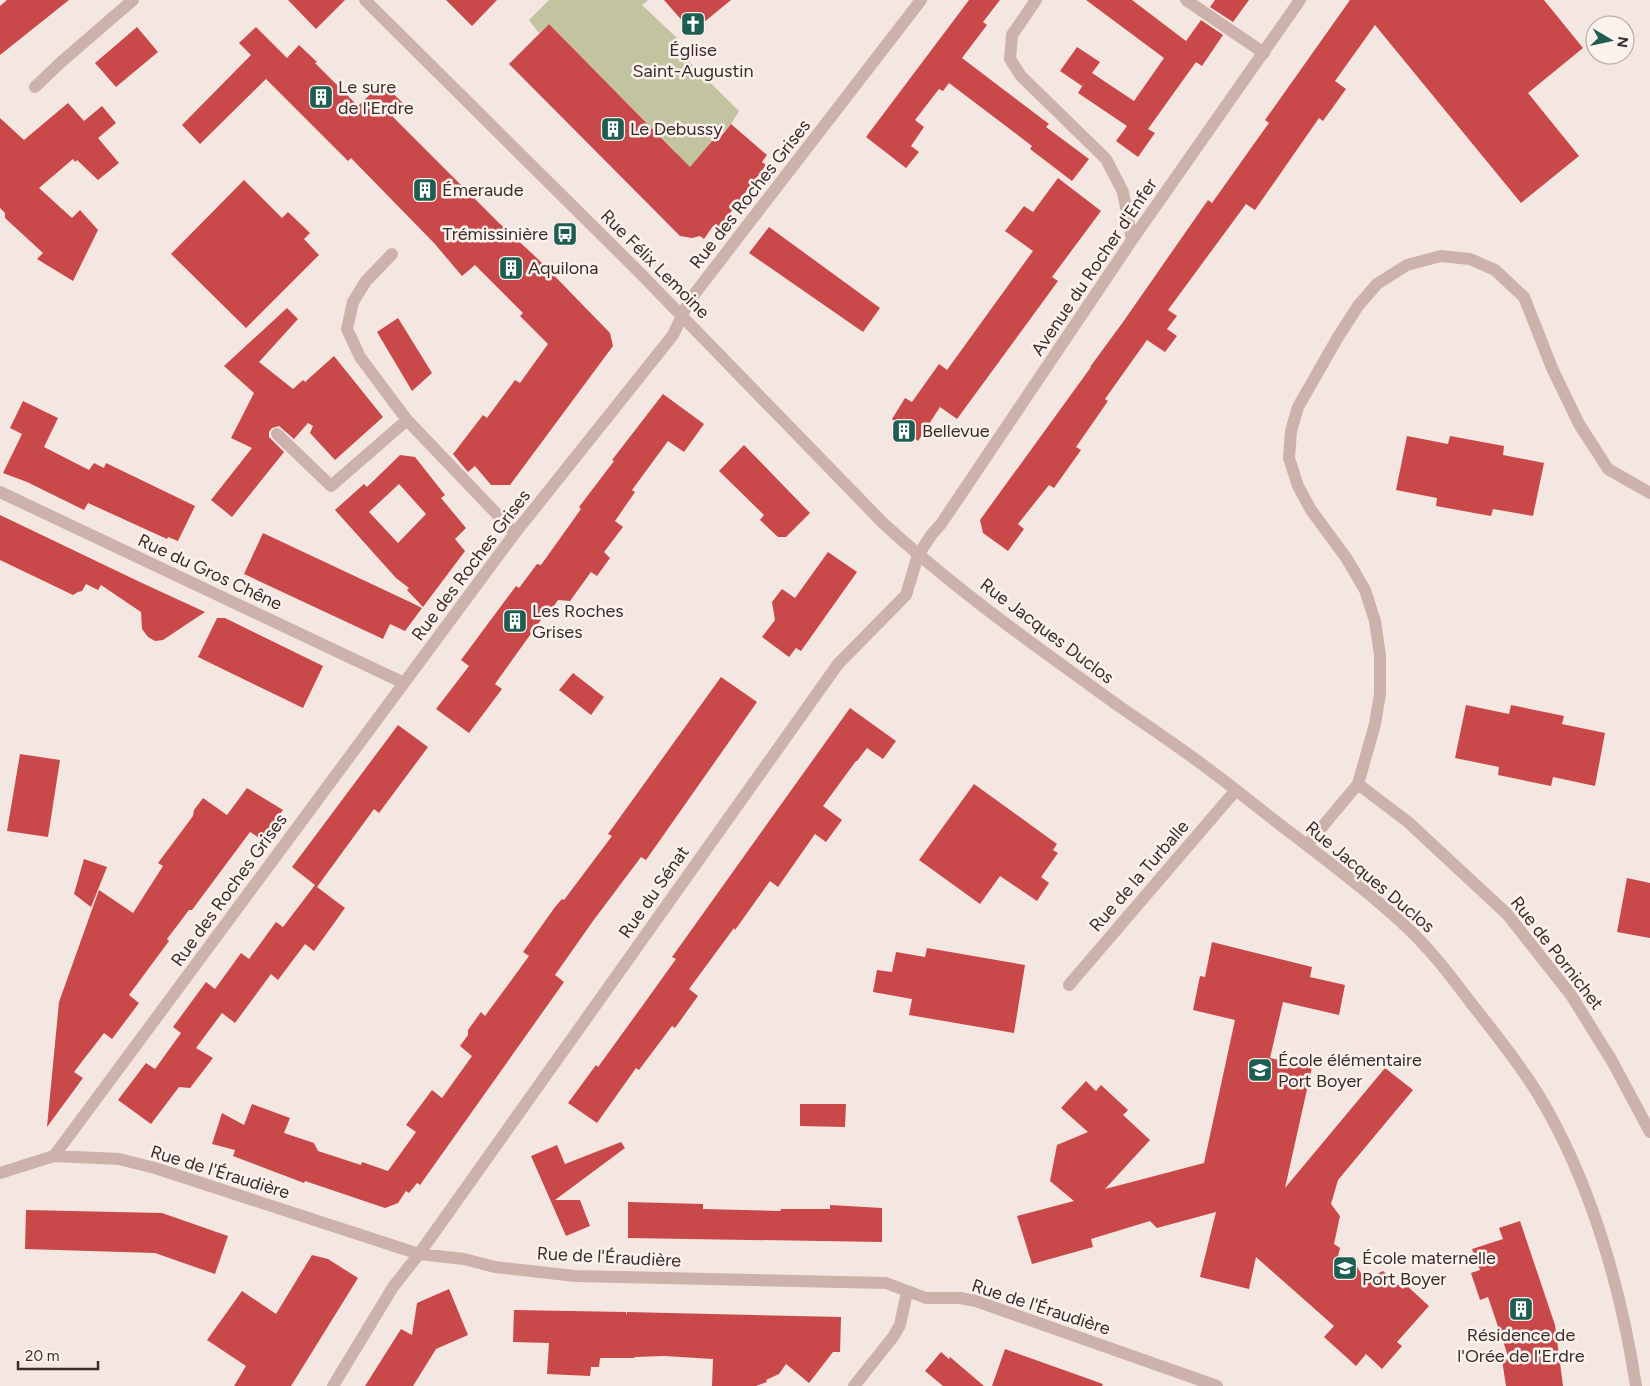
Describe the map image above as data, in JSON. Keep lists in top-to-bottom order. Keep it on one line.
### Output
{"streets":{"street":["Rue des Roches Grises","Rue Félix Lemoine","Avenue du Rocher d'Enfer","Rue du Gros Chêne","Rue Jacques Duclos","Rue de la Turballe","Rue du Sénat","Rue de Pornichet","Rue de l'Éraudière"]},"crossings":[["Rue des Roches Grises","Rue Félix Lemoine"],["Rue des Roches Grises","Rue du Gros Chêne"],["Rue des Roches Grises","Rue de l'Éraudière"],["Rue Félix Lemoine","Avenue du Rocher d'Enfer"],["Rue Félix Lemoine","Rue Jacques Duclos"],["Rue Félix Lemoine","Rue du Sénat"],["Avenue du Rocher d'Enfer","Rue Jacques Duclos"],["Avenue du Rocher d'Enfer","Rue du Sénat"],["Rue Jacques Duclos","Rue de la Turballe"],["Rue Jacques Duclos","Rue du Sénat"],["Rue du Sénat","Rue de l'Éraudière"]],"places":{"church":["Église Saint-Augustin"],"building":["Le sure de l'Erdre","Le Debussy","Émeraude","Aquilona","Bellevue","Les Roches Grises","Résidence de l'Orée de l'Erdre"],"bus stop":["Trémissinière"],"school or university":["École élémentaire Port Boyer","École maternelle Port Boyer"]},"scale_bar":"20 m","north":"right"}
